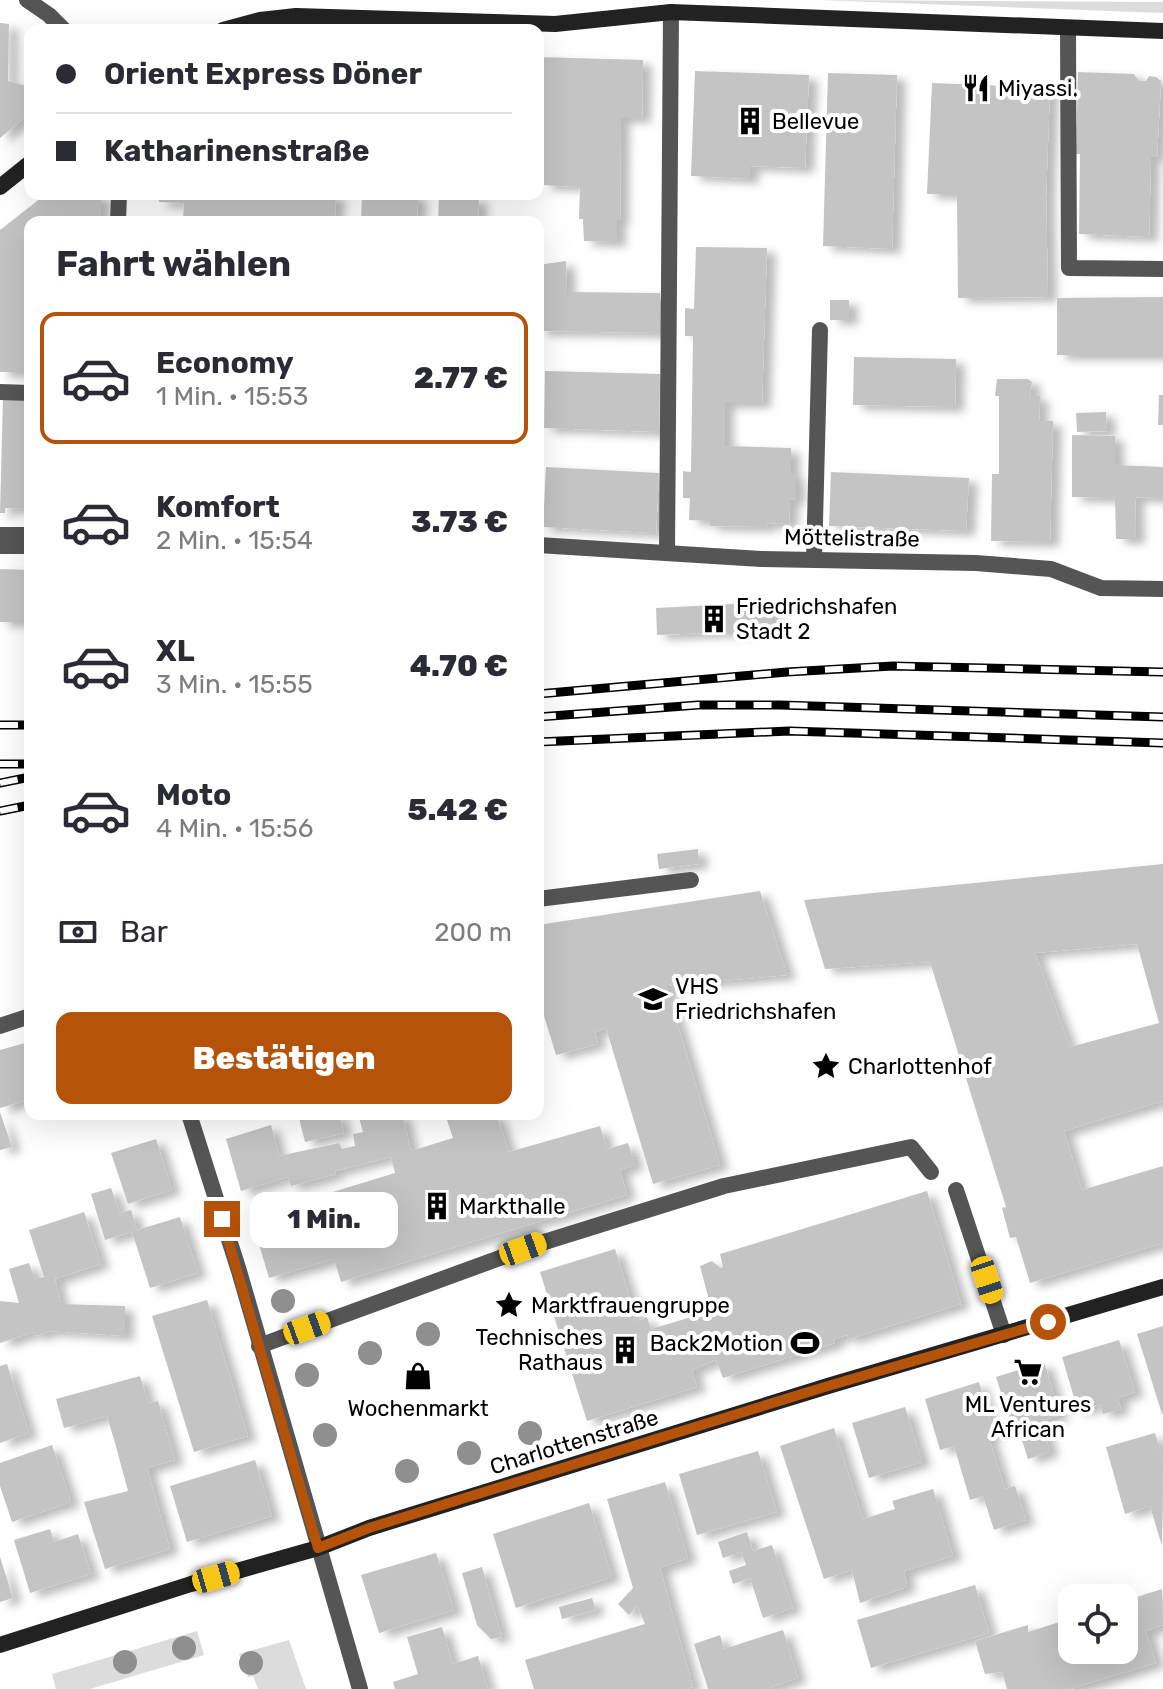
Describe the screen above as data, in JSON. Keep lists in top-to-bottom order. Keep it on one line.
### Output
{"streets":{"street":["Möttelistraße","Charlottenstraße"]},"places":{"restaurant":["Miyassi."],"building":["Bellevue","Friedrichshafen Stadt 2","Markthalle","Technisches Rathaus"],"school or university":["VHS Friedrichshafen"],"place":["Charlottenhof","Marktfrauengruppe"],"sports":["Back2Motion"],"supermarket":["ML Ventures African"],"shop":["Wochenmarkt"]},"page":{"banner":["Orient Express Döner","Katharinenstraße"],"heading":"Fahrt wählen","list":[{"name":"Economy","note":"1 Min. · 15:53","value":"2.77 €"},{"name":"Komfort","note":"2 Min. · 15:54","value":"3.73 €"},{"name":"XL","note":"3 Min. · 15:55","value":"4.70 €"},{"name":"Moto","note":"4 Min. · 15:56","value":"5.42 €"}],"pay":["Bar","200 m"],"buttons":"Bestätigen","bubble":"1 Min."}}
